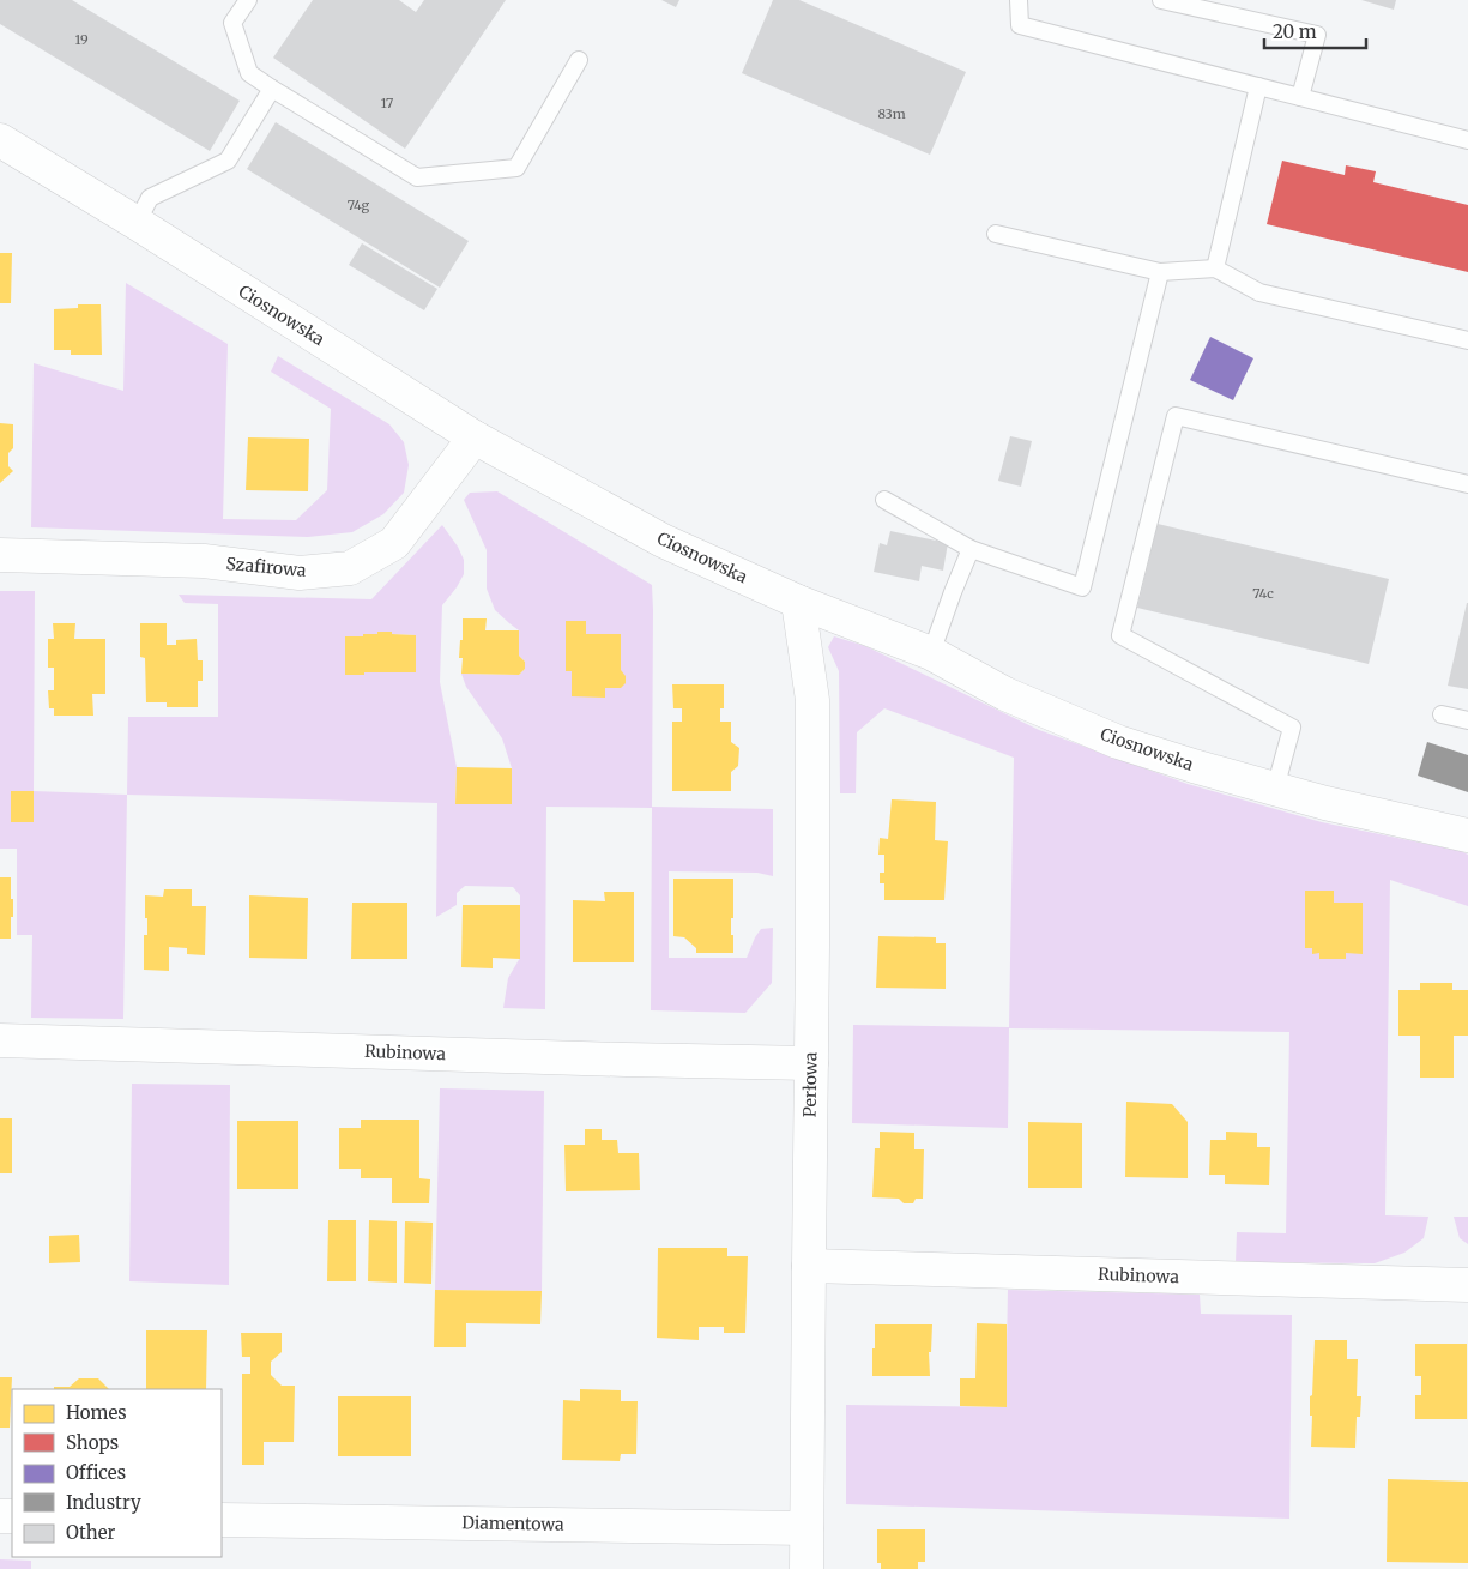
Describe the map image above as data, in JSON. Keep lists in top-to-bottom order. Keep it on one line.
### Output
{"streets":{"street":["Ciosnowska","Szafirowa","Rubinowa","Perłowa","Diamentowa"]},"crossings":[["Ciosnowska","Szafirowa"],["Ciosnowska","Perłowa"],["Rubinowa","Perłowa"],["Perłowa","Diamentowa"]],"house_numbers":["19","17","83m","74g","74c"],"legend":["Homes","Shops","Offices","Industry","Other"],"scale_bar":"20 m"}
